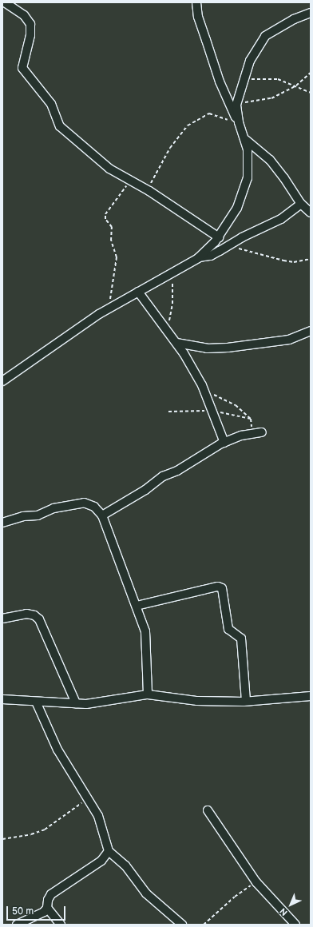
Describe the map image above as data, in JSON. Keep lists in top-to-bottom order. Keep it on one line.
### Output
{"scale_bar":"50 m","north":"bottom left"}
